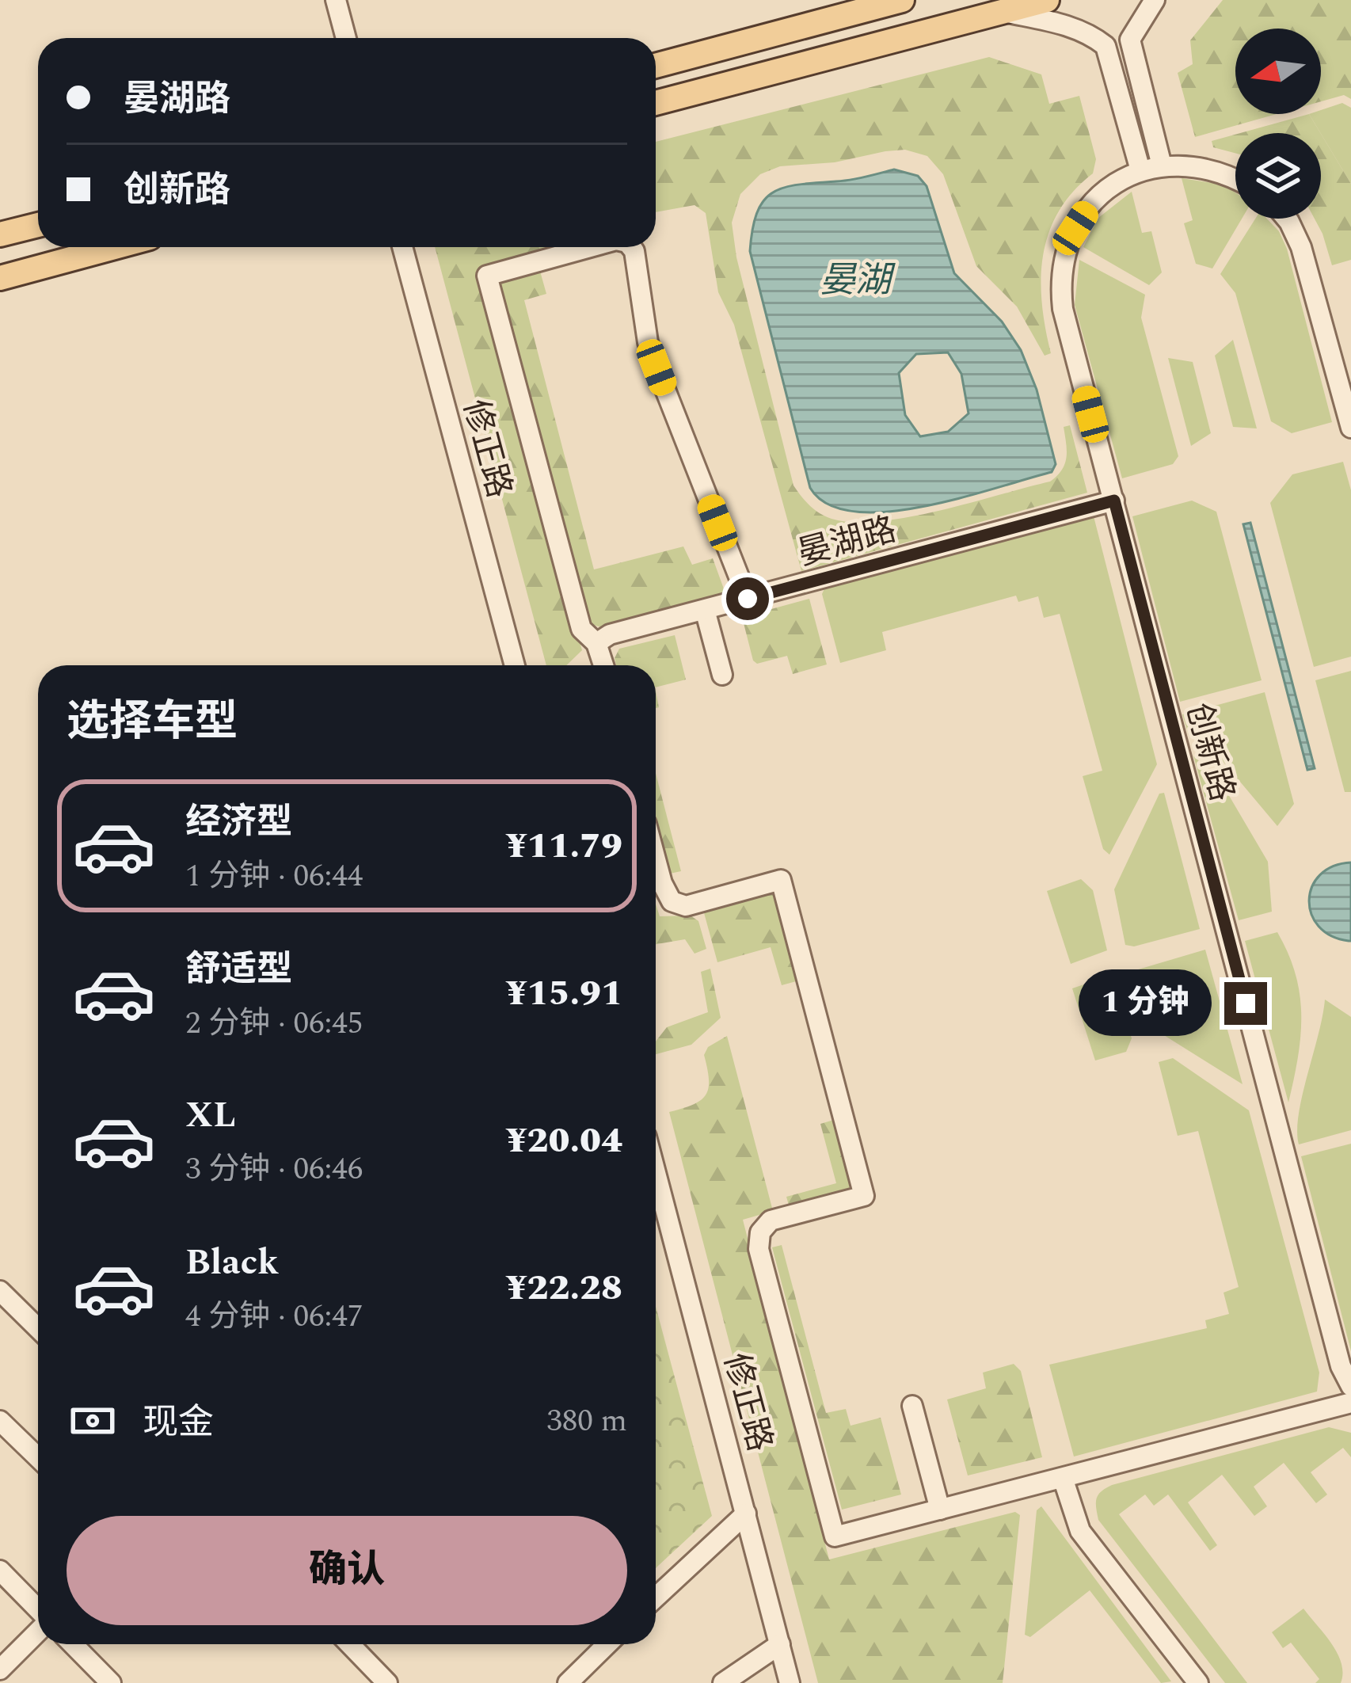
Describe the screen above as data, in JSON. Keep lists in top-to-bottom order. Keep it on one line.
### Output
{"streets":{"street":["修正路","晏湖路","创新路"]},"crossings":[["晏湖路","创新路"]],"water":["晏湖"],"north":"left","page":{"banner":["晏湖路","创新路"],"heading":"选择车型","list":[{"name":"经济型","note":"1 分钟 · 06:44","value":"¥11.79"},{"name":"舒适型","note":"2 分钟 · 06:45","value":"¥15.91"},{"name":"XL","note":"3 分钟 · 06:46","value":"¥20.04"},{"name":"Black","note":"4 分钟 · 06:47","value":"¥22.28"}],"bubble":"1 分钟","pay":["现金","380 m"],"buttons":"确认"}}
